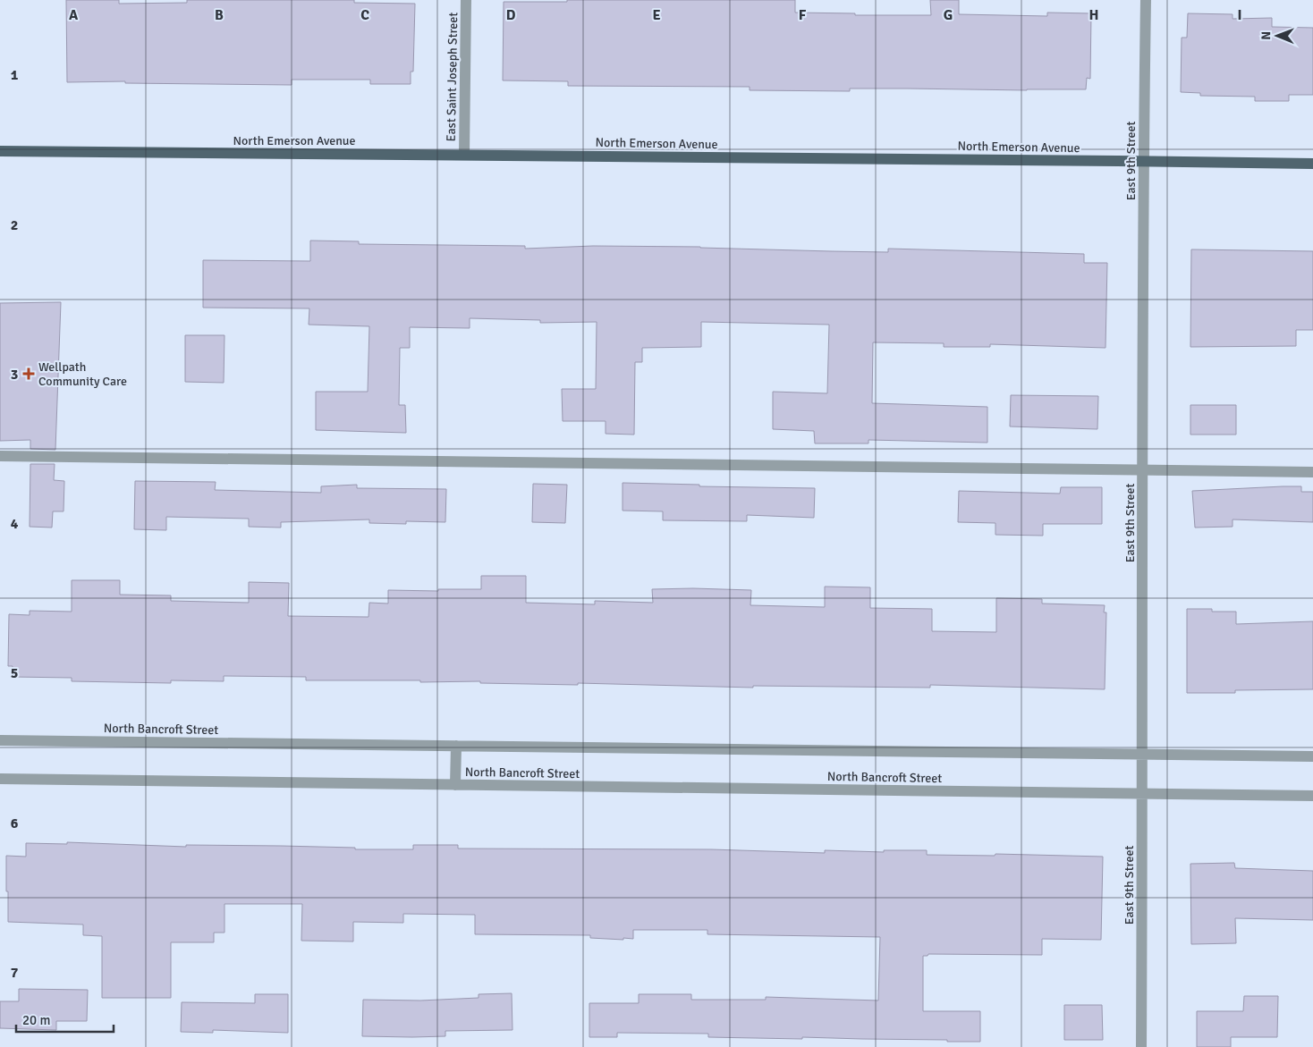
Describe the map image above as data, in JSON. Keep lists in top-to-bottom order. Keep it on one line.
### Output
{"streets":{"main road":["North Emerson Avenue"],"street":["East Saint Joseph Street","East 9th Street","North Bancroft Street"]},"crossings":[["East Saint Joseph Street","North Emerson Avenue"],["North Emerson Avenue","East 9th Street"],["East 9th Street","North Bancroft Street"]],"places":{"health":["Wellpath Community Care"]},"scale_bar":"20 m","north":"left","grid":{"columns":["A","B","C","D","E","F","G","H","I"],"rows":["1","2","3","4","5","6","7"]}}
